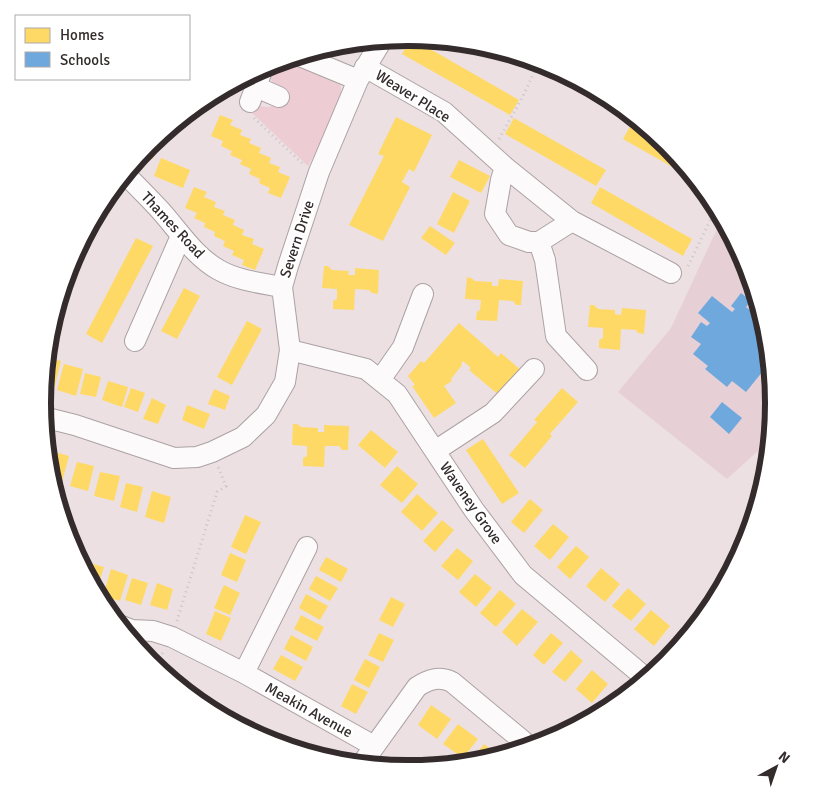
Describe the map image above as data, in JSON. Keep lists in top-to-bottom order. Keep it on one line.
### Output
{"streets":{"street":["Weaver Place","Thames Road","Severn Drive","Waveney Grove","Meakin Avenue"]},"crossings":[["Weaver Place","Severn Drive"],["Thames Road","Severn Drive"],["Severn Drive","Waveney Grove"]],"legend":["Homes","Schools"],"north":"top right"}
